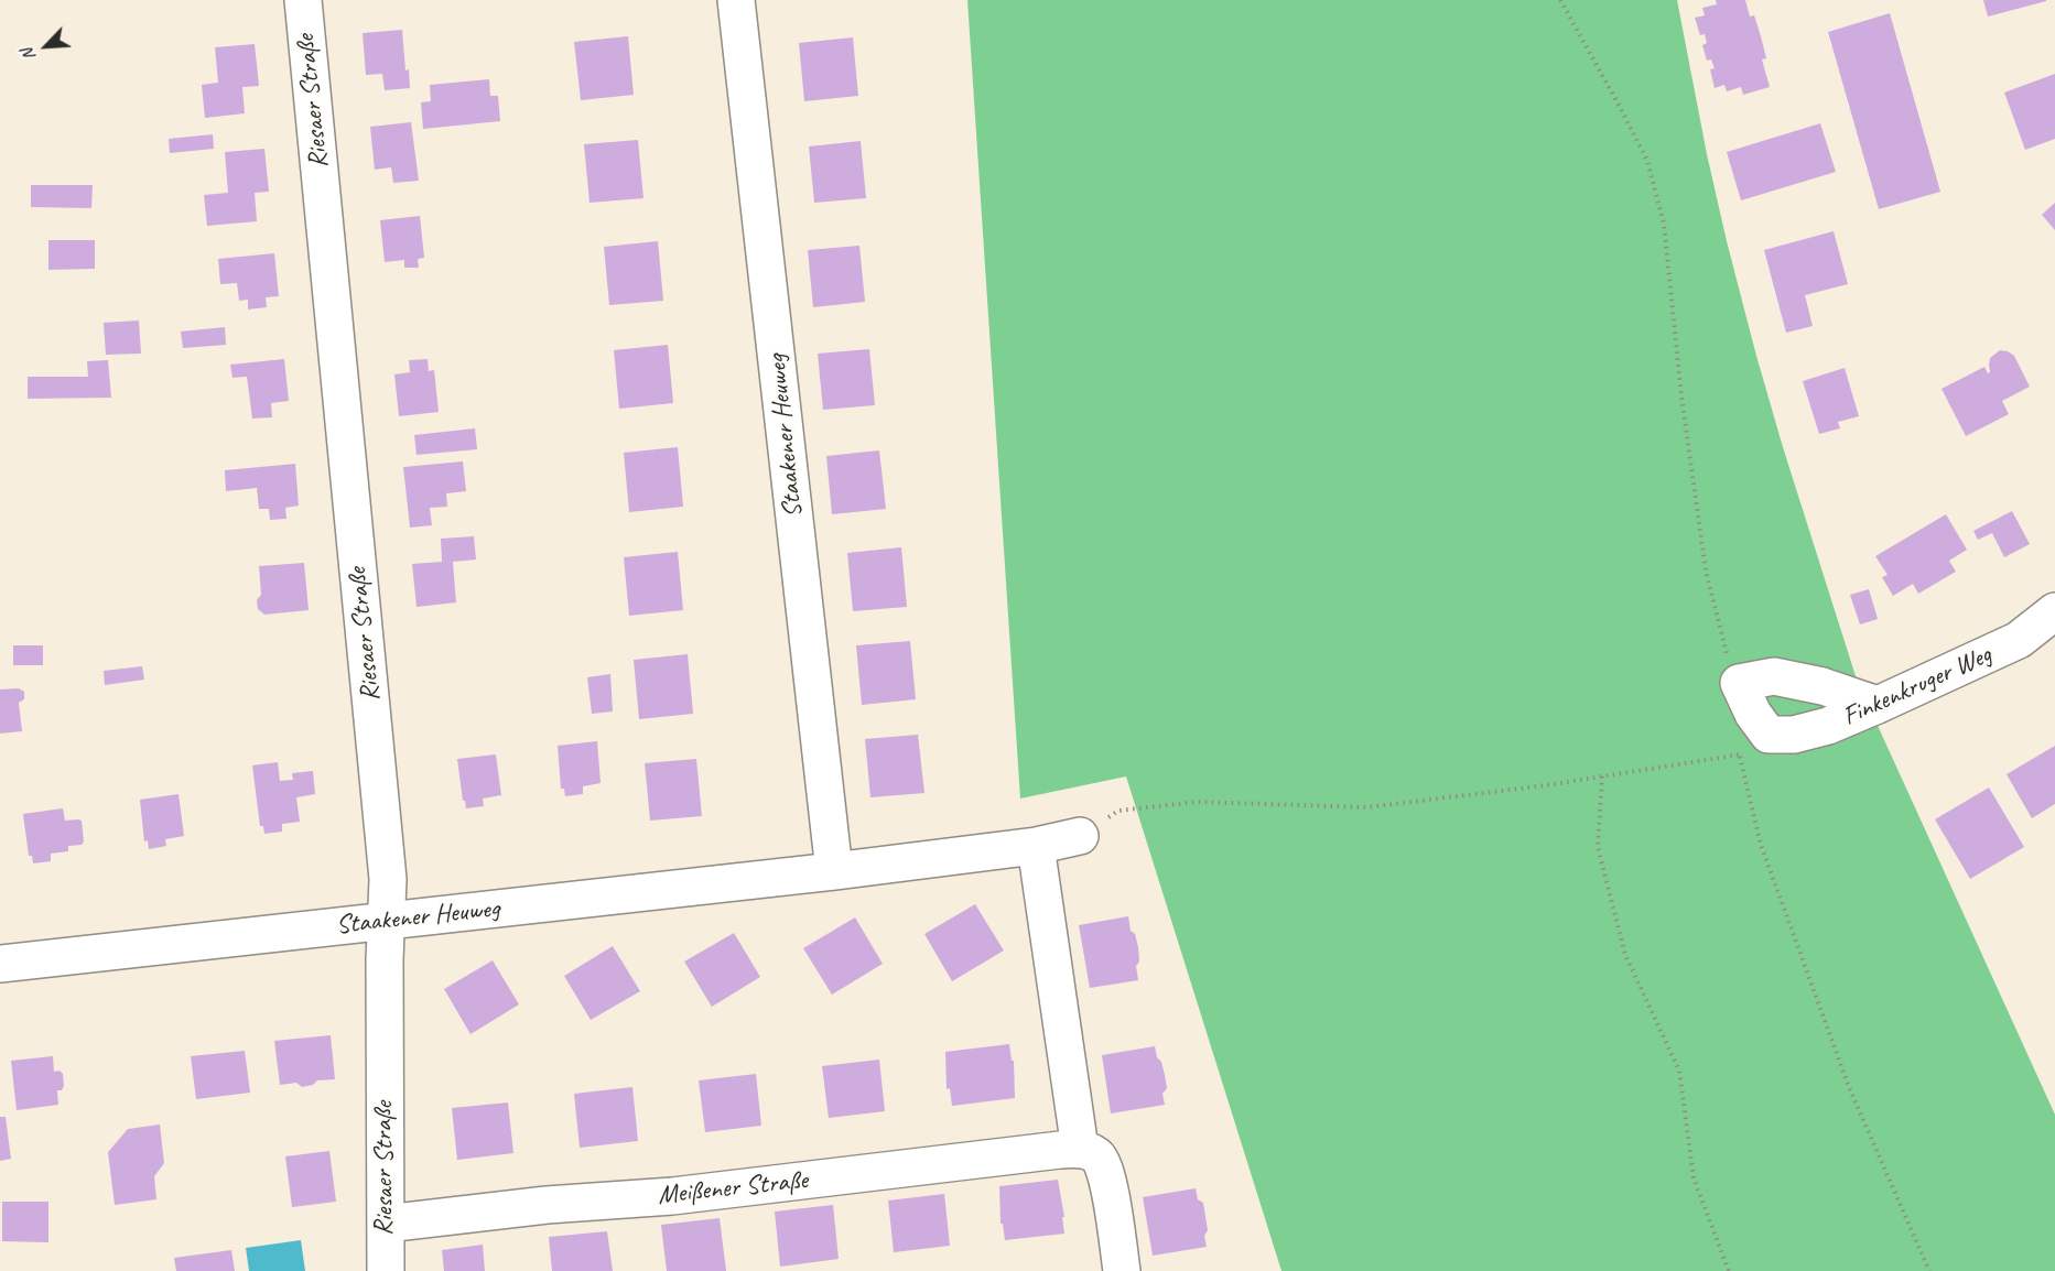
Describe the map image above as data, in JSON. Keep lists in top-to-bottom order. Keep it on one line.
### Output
{"streets":{"street":["Riesaer Straße","Staakener Heuweg","Finkenkruger Weg","Meißener Straße"]},"crossings":[["Riesaer Straße","Staakener Heuweg"],["Riesaer Straße","Meißener Straße"]],"north":"bottom left"}
